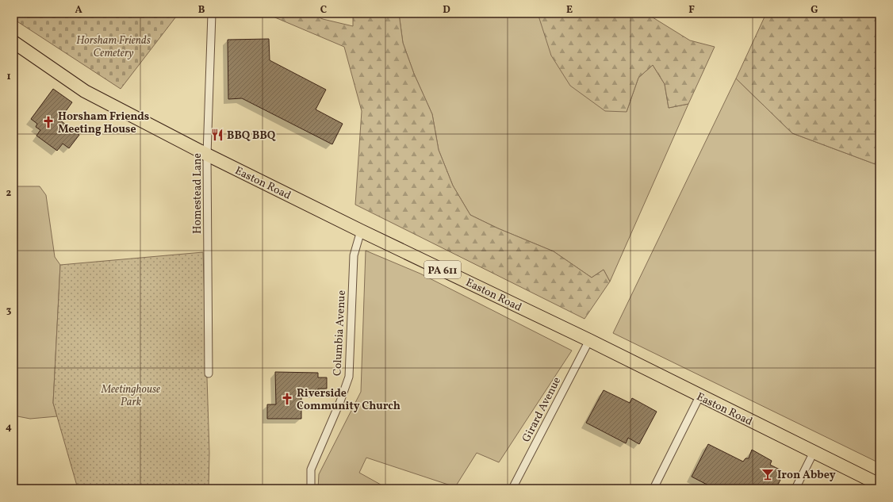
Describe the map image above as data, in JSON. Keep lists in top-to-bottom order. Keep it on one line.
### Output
{"streets":{"highway":["Easton Road","PA 611"],"street":["Homestead Lane","Columbia Avenue","Girard Avenue"]},"crossings":[["Easton Road","Homestead Lane"],["Easton Road","Columbia Avenue"],["Easton Road","Girard Avenue"]],"parks":["Horsham Friends Cemetery","Meetinghouse Park"],"places":{"church":["Horsham Friends Meeting House","Riverside Community Church"],"restaurant":["BBQ BBQ"],"bar":["Iron Abbey"]},"grid":{"columns":["A","B","C","D","E","F","G"],"rows":["1","2","3","4"]}}
